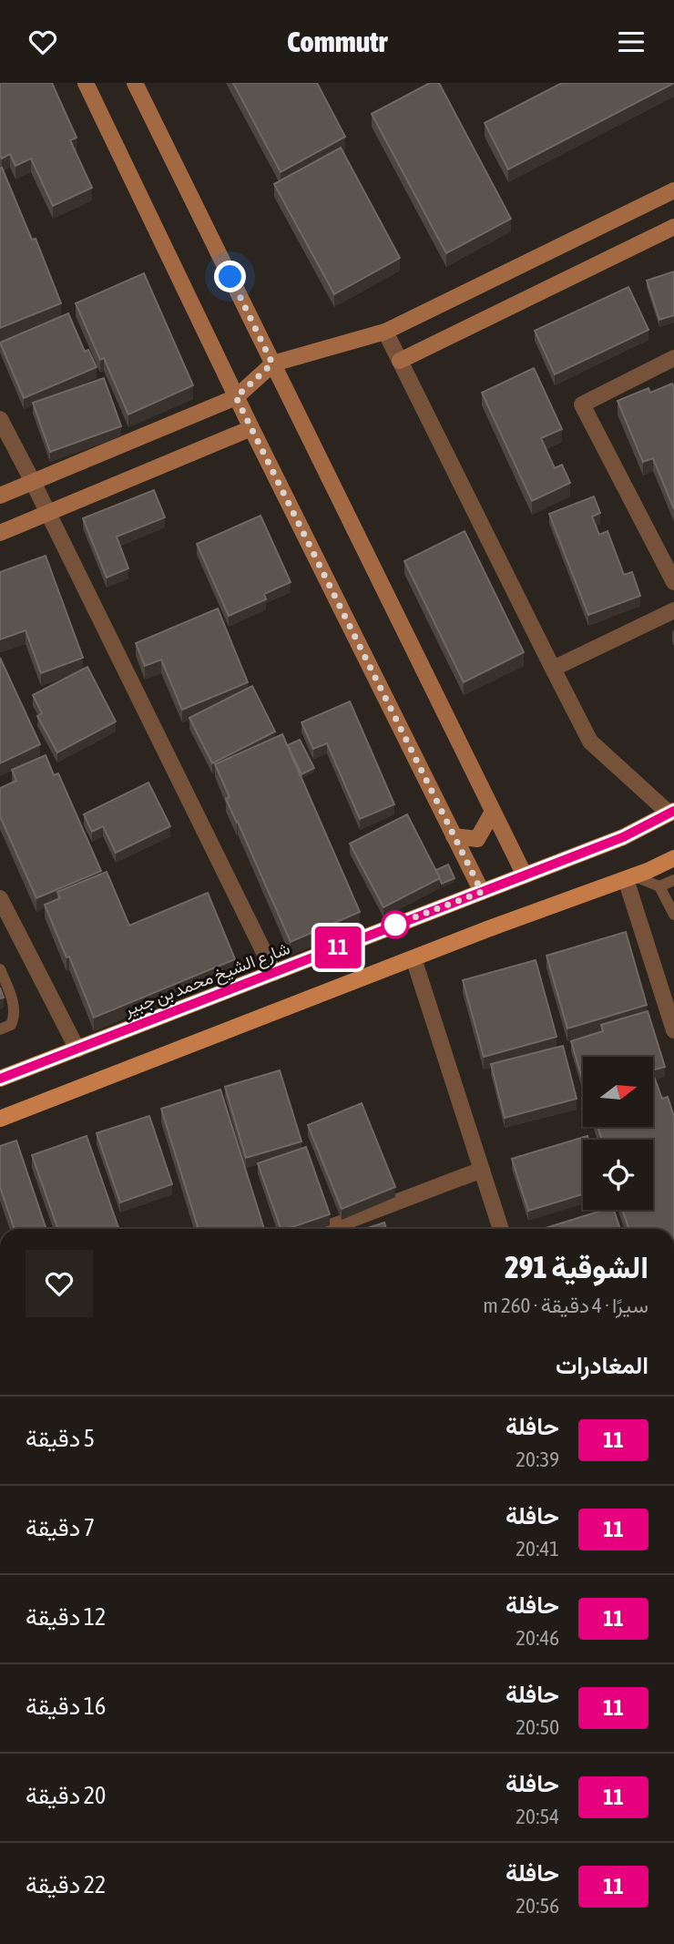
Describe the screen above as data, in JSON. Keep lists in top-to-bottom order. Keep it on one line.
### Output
{"streets":{"main road":["شارع الشيخ محمد بن جبير"]},"lines":["bus line 11"],"north":"right","page":{"header":"Commutr","on_map":"11","heading":[["الشوقية 291","سيرًا · 4 دقيقة · 260 m"],"المغادرات"],"list":[{"mark":"11","name":"حافلة","note":"20:39","value":"5 دقيقة"},{"mark":"11","name":"حافلة","note":"20:41","value":"7 دقيقة"},{"mark":"11","name":"حافلة","note":"20:46","value":"12 دقيقة"},{"mark":"11","name":"حافلة","note":"20:50","value":"16 دقيقة"},{"mark":"11","name":"حافلة","note":"20:54","value":"20 دقيقة"},{"mark":"11","name":"حافلة","note":"20:56","value":"22 دقيقة"}]}}
